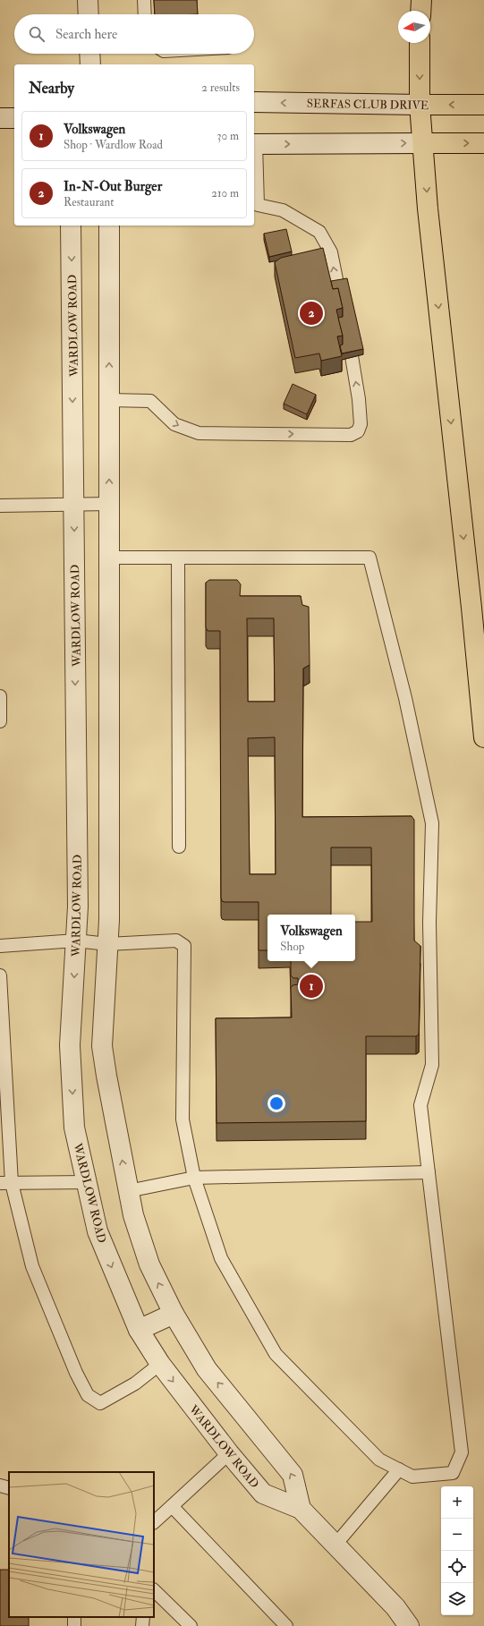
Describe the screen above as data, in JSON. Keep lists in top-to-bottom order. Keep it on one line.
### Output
{"streets":{"main road":["SERFAS CLUB DRIVE"],"street":["WARDLOW ROAD"]},"north":"left","page":{"search":"Search here","heading":["Nearby","2 results"],"list":[{"mark":"1","name":"Volkswagen","note":"Shop · Wardlow Road","value":"30 m"},{"mark":"2","name":"In-N-Out Burger","note":"Restaurant","value":"210 m"}],"pins":["2","1"],"popup":["Volkswagen","Shop"],"map_buttons":["+","−"]}}
